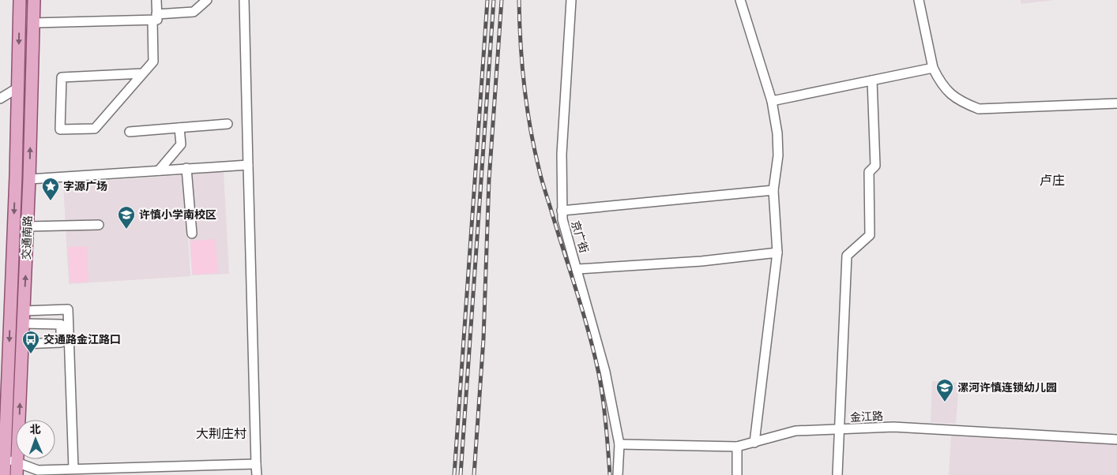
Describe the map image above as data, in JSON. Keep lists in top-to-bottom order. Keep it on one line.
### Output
{"streets":{"main road":["交通南路"],"street":["京广街","金江路"]},"crossings":[["京广街","金江路"]],"districts":["卢庄","大荆庄村"],"places":{"place":["字源广场"],"school or university":["许慎小学南校区","漯河许慎连锁幼儿园"],"bus stop":["交通路金江路口"]},"north":"top"}
